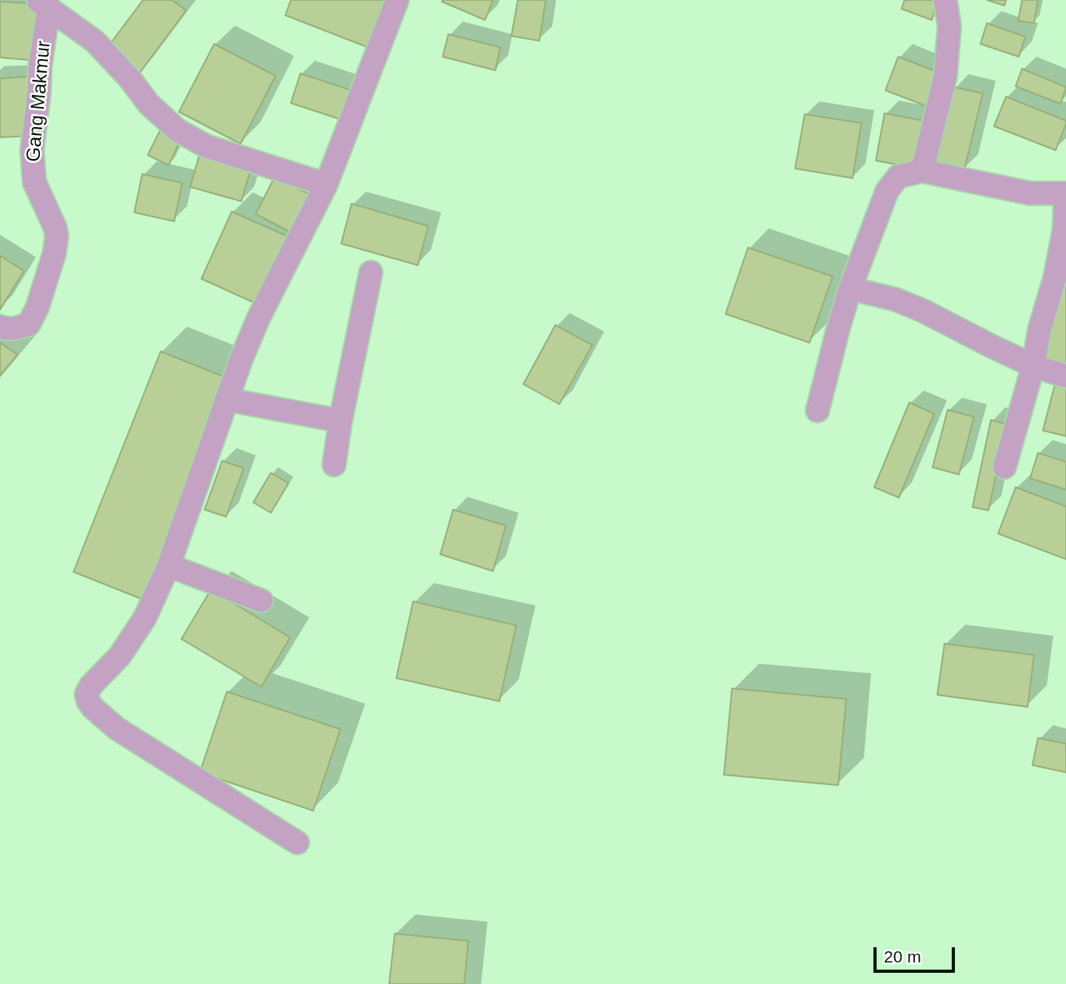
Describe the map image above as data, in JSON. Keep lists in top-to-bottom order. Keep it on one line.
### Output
{"streets":{"street":["Gang Makmur"]},"scale_bar":"20 m"}
